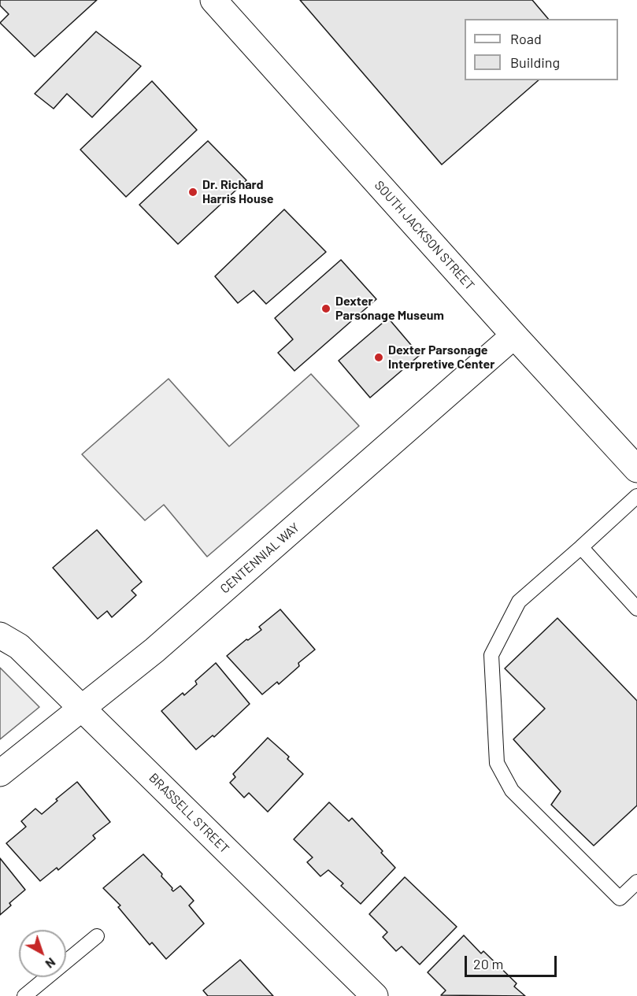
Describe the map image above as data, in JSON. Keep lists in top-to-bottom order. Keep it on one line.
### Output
{"streets":{"street":["SOUTH JACKSON STREET","CENTENNIAL WAY","BRASSELL STREET"]},"crossings":[["SOUTH JACKSON STREET","CENTENNIAL WAY"],["CENTENNIAL WAY","BRASSELL STREET"]],"places":["Dr. Richard Harris House","Dexter Parsonage Museum","Dexter Parsonage Interpretive Center"],"legend":["Road","Building"],"scale_bar":"20 m","north":"bottom right"}
